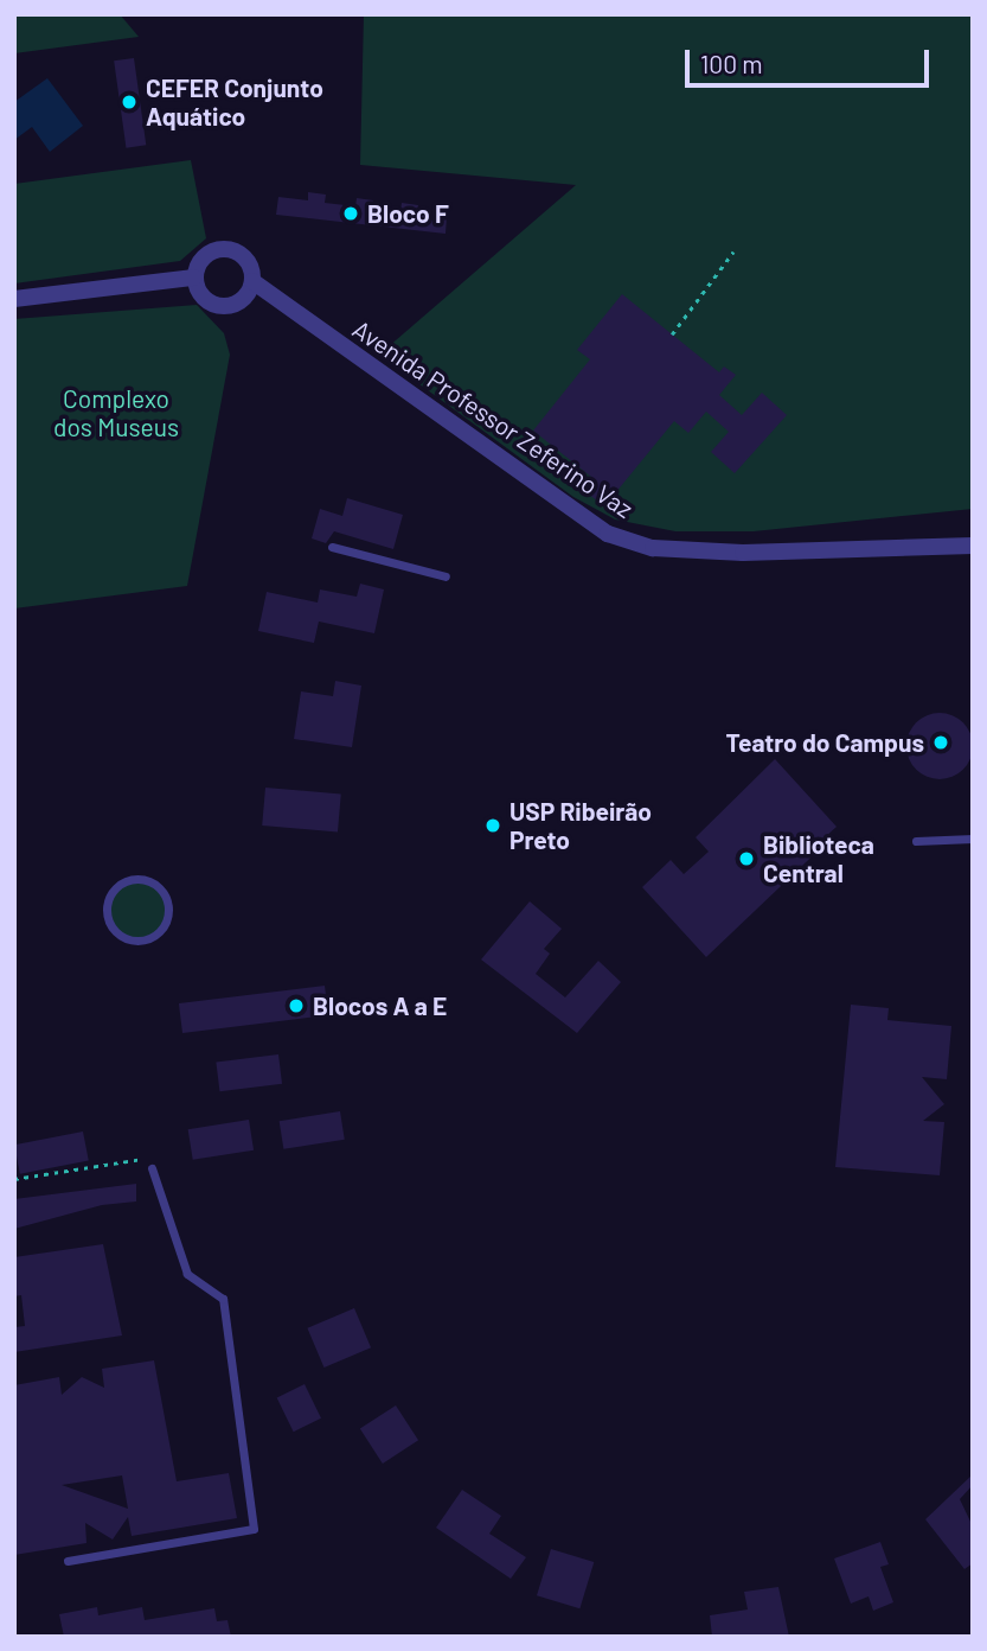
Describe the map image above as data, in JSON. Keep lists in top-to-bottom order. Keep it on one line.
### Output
{"streets":{"street":["Avenida Professor Zeferino Vaz"]},"parks":["Complexo dos Museus"],"places":["CEFER Conjunto Aquático","Bloco F","Teatro do Campus","USP Ribeirão Preto","Biblioteca Central","Blocos A a E"],"scale_bar":"100 m"}
